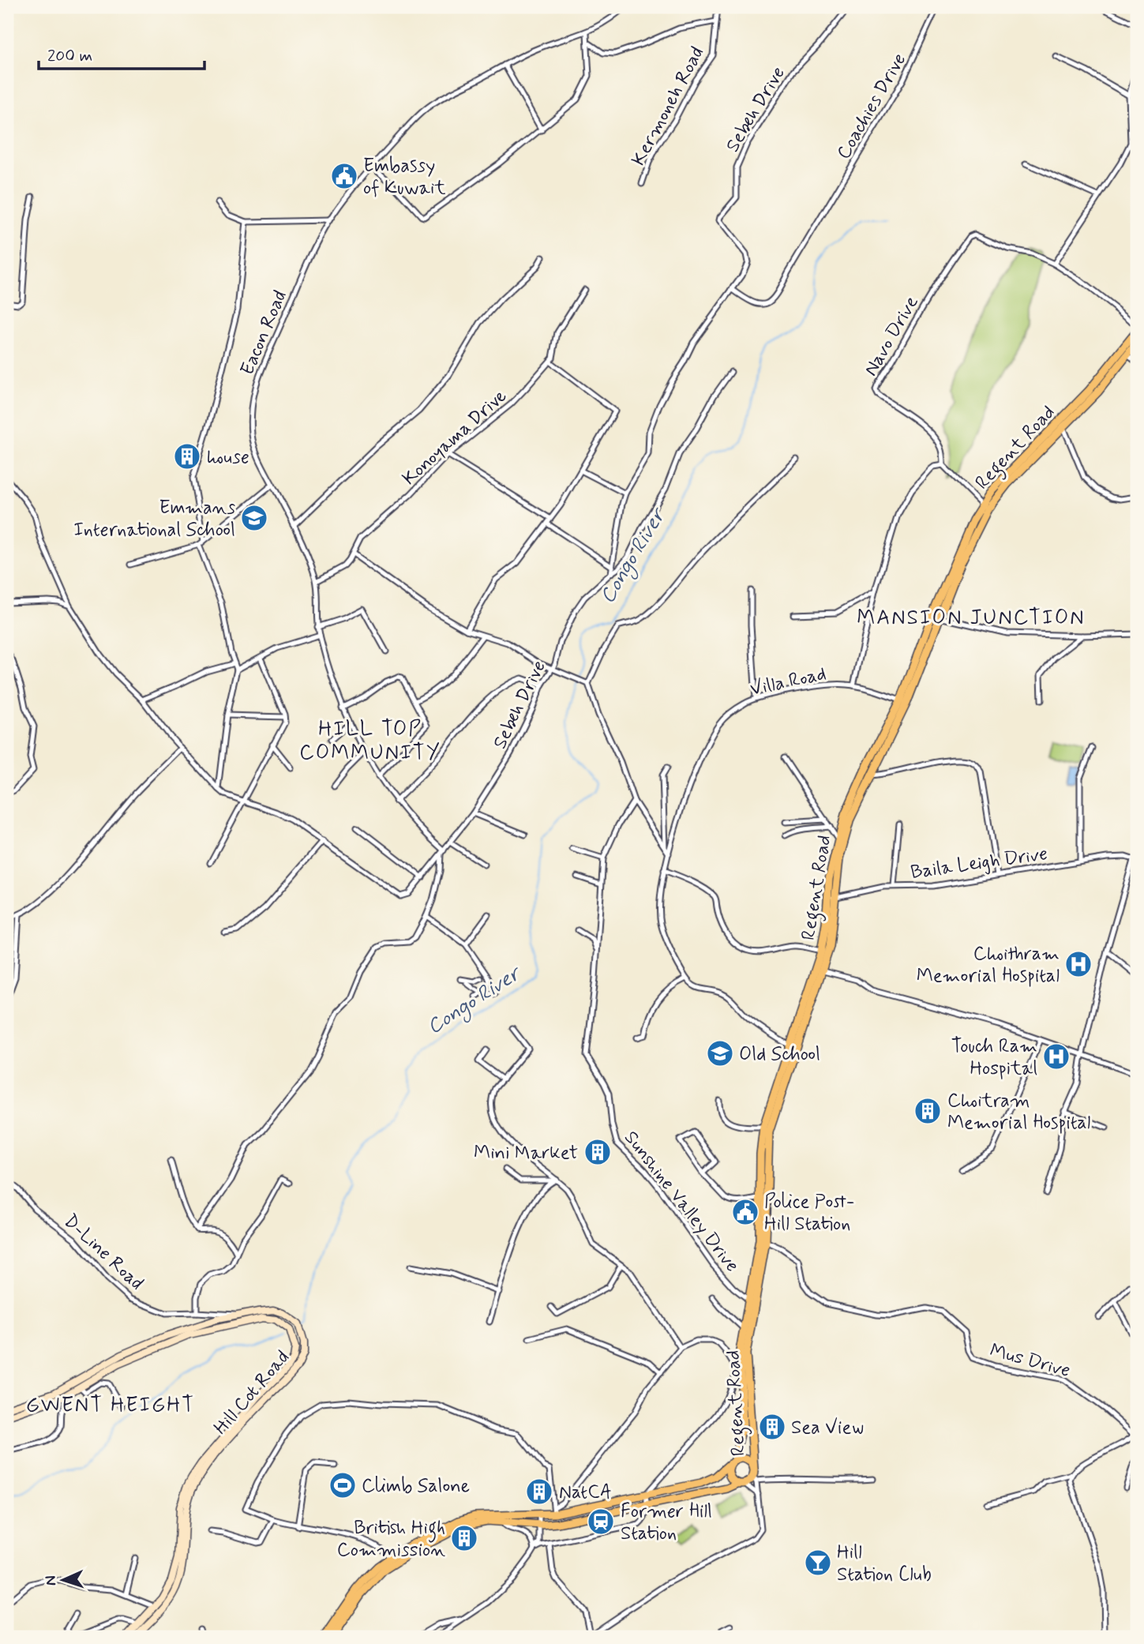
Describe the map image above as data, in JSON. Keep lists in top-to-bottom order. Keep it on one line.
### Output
{"streets":{"main road":["Regent Road","Hill Cot Road"],"street":["Kermoneh Road","Coachies Drive","Sebeh Drive","Eacon Road","Navo Drive","Konoyama Drive","Villa Road","Baila Leigh Drive","Sunshine Valley Drive","D-Line Road","Mus Drive"]},"crossings":[["Coachies Drive","Sebeh Drive"],["Sebeh Drive","Eacon Road"],["Eacon Road","Konoyama Drive"],["Regent Road","Villa Road"],["Regent Road","Baila Leigh Drive"],["Regent Road","Sunshine Valley Drive"],["Regent Road","Mus Drive"],["D-Line Road","Hill Cot Road"]],"districts":["MANSION JUNCTION","HILL TOP COMMUNITY","GWENT HEIGHT"],"water":["Congo River"],"places":{"public building":["Embassy of Kuwait","Police Post- Hill Station"],"building":["house","Choitram Memorial Hospital","Mini Market","Sea View","NatCA","British High Commission"],"school or university":["Emmans International School","Old School"],"hospital":["Choithram Memorial Hospital","Touch Ram Hospital"],"sports":["Climb Salone"],"station":["Former Hill Station"],"bar":["Hill Station Club"]},"scale_bar":"200 m","north":"left"}
